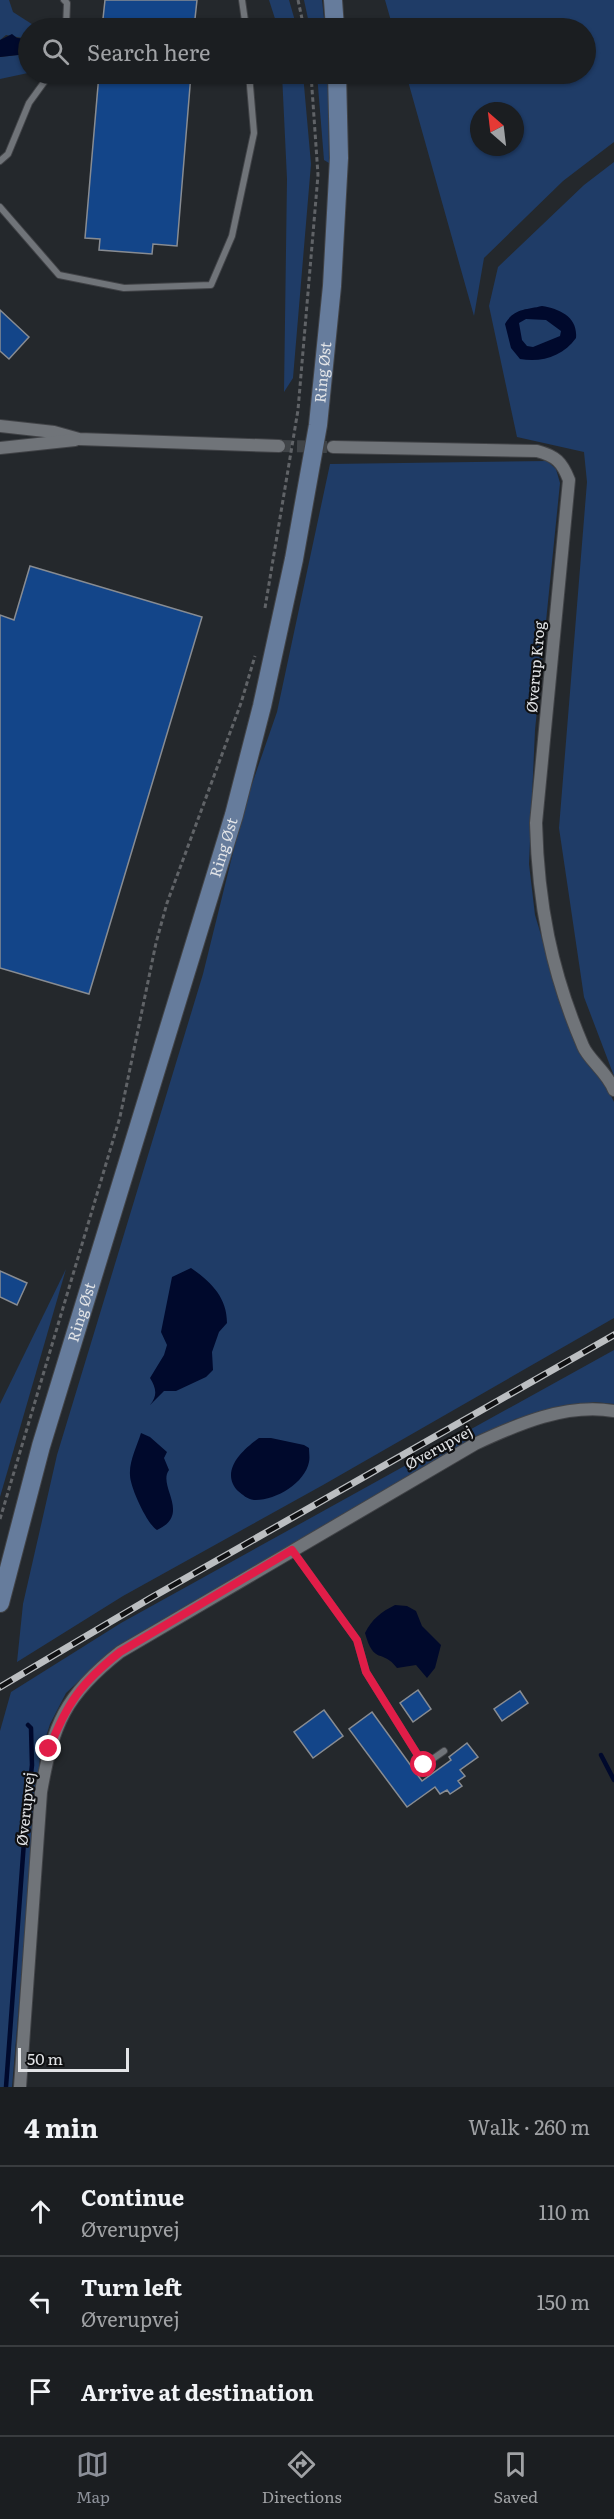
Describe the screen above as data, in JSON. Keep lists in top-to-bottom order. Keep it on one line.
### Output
{"streets":{"main road":["Ring Øst"],"street":["Øverup Krog","Øverupvej"]},"scale_bar":"50 m","north":"top left","page":{"search":"Search here","scale":"50 m","heading":["4 min","Walk · 260 m"],"list":[["Continue","Øverupvej","110 m"],["Turn left","Øverupvej","150 m"],"Arrive at destination"],"nav":["Map","Directions","Saved"]}}
